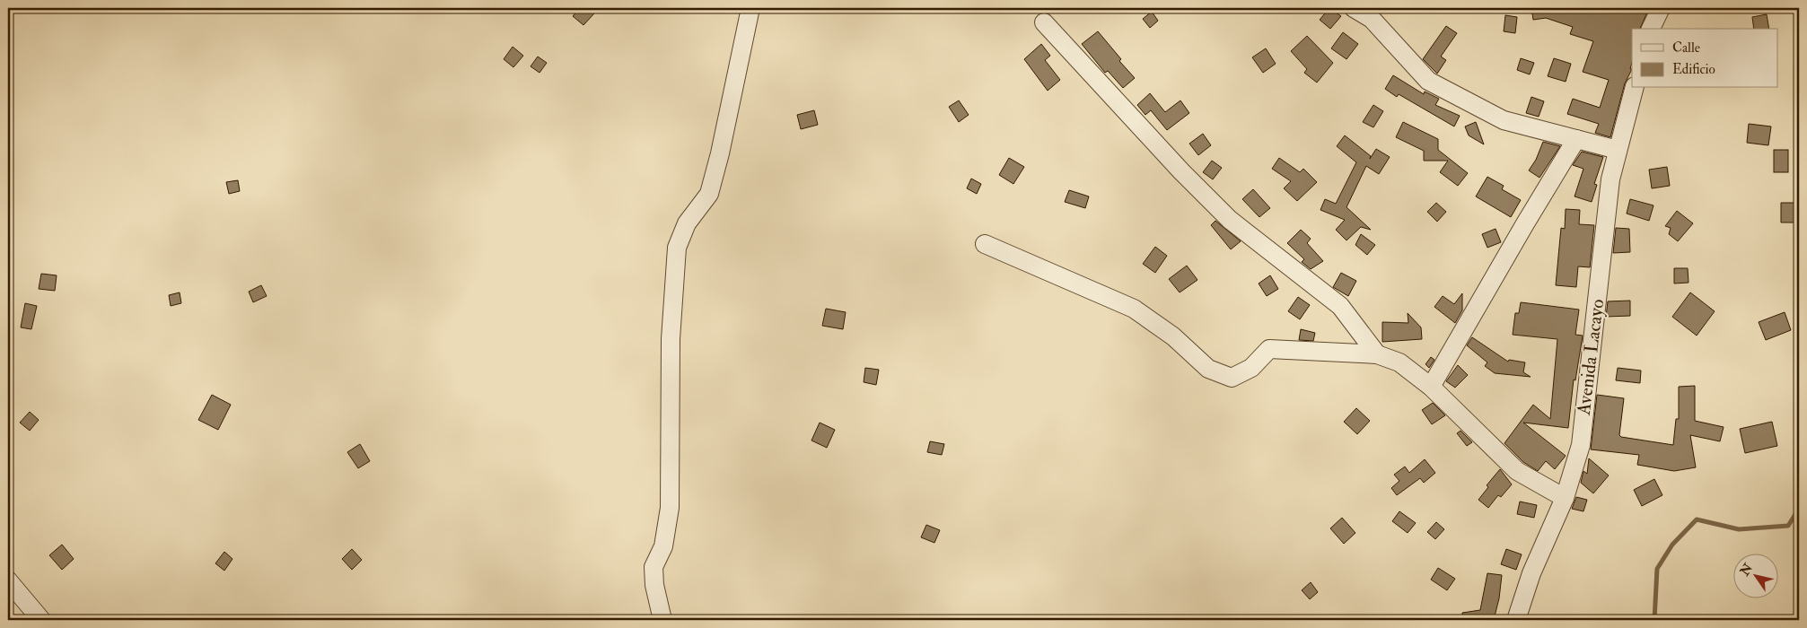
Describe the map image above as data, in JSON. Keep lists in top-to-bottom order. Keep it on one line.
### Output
{"streets":{"street":["Avenida Lacayo"]},"legend":["Calle","Edificio"],"north":"top left"}
